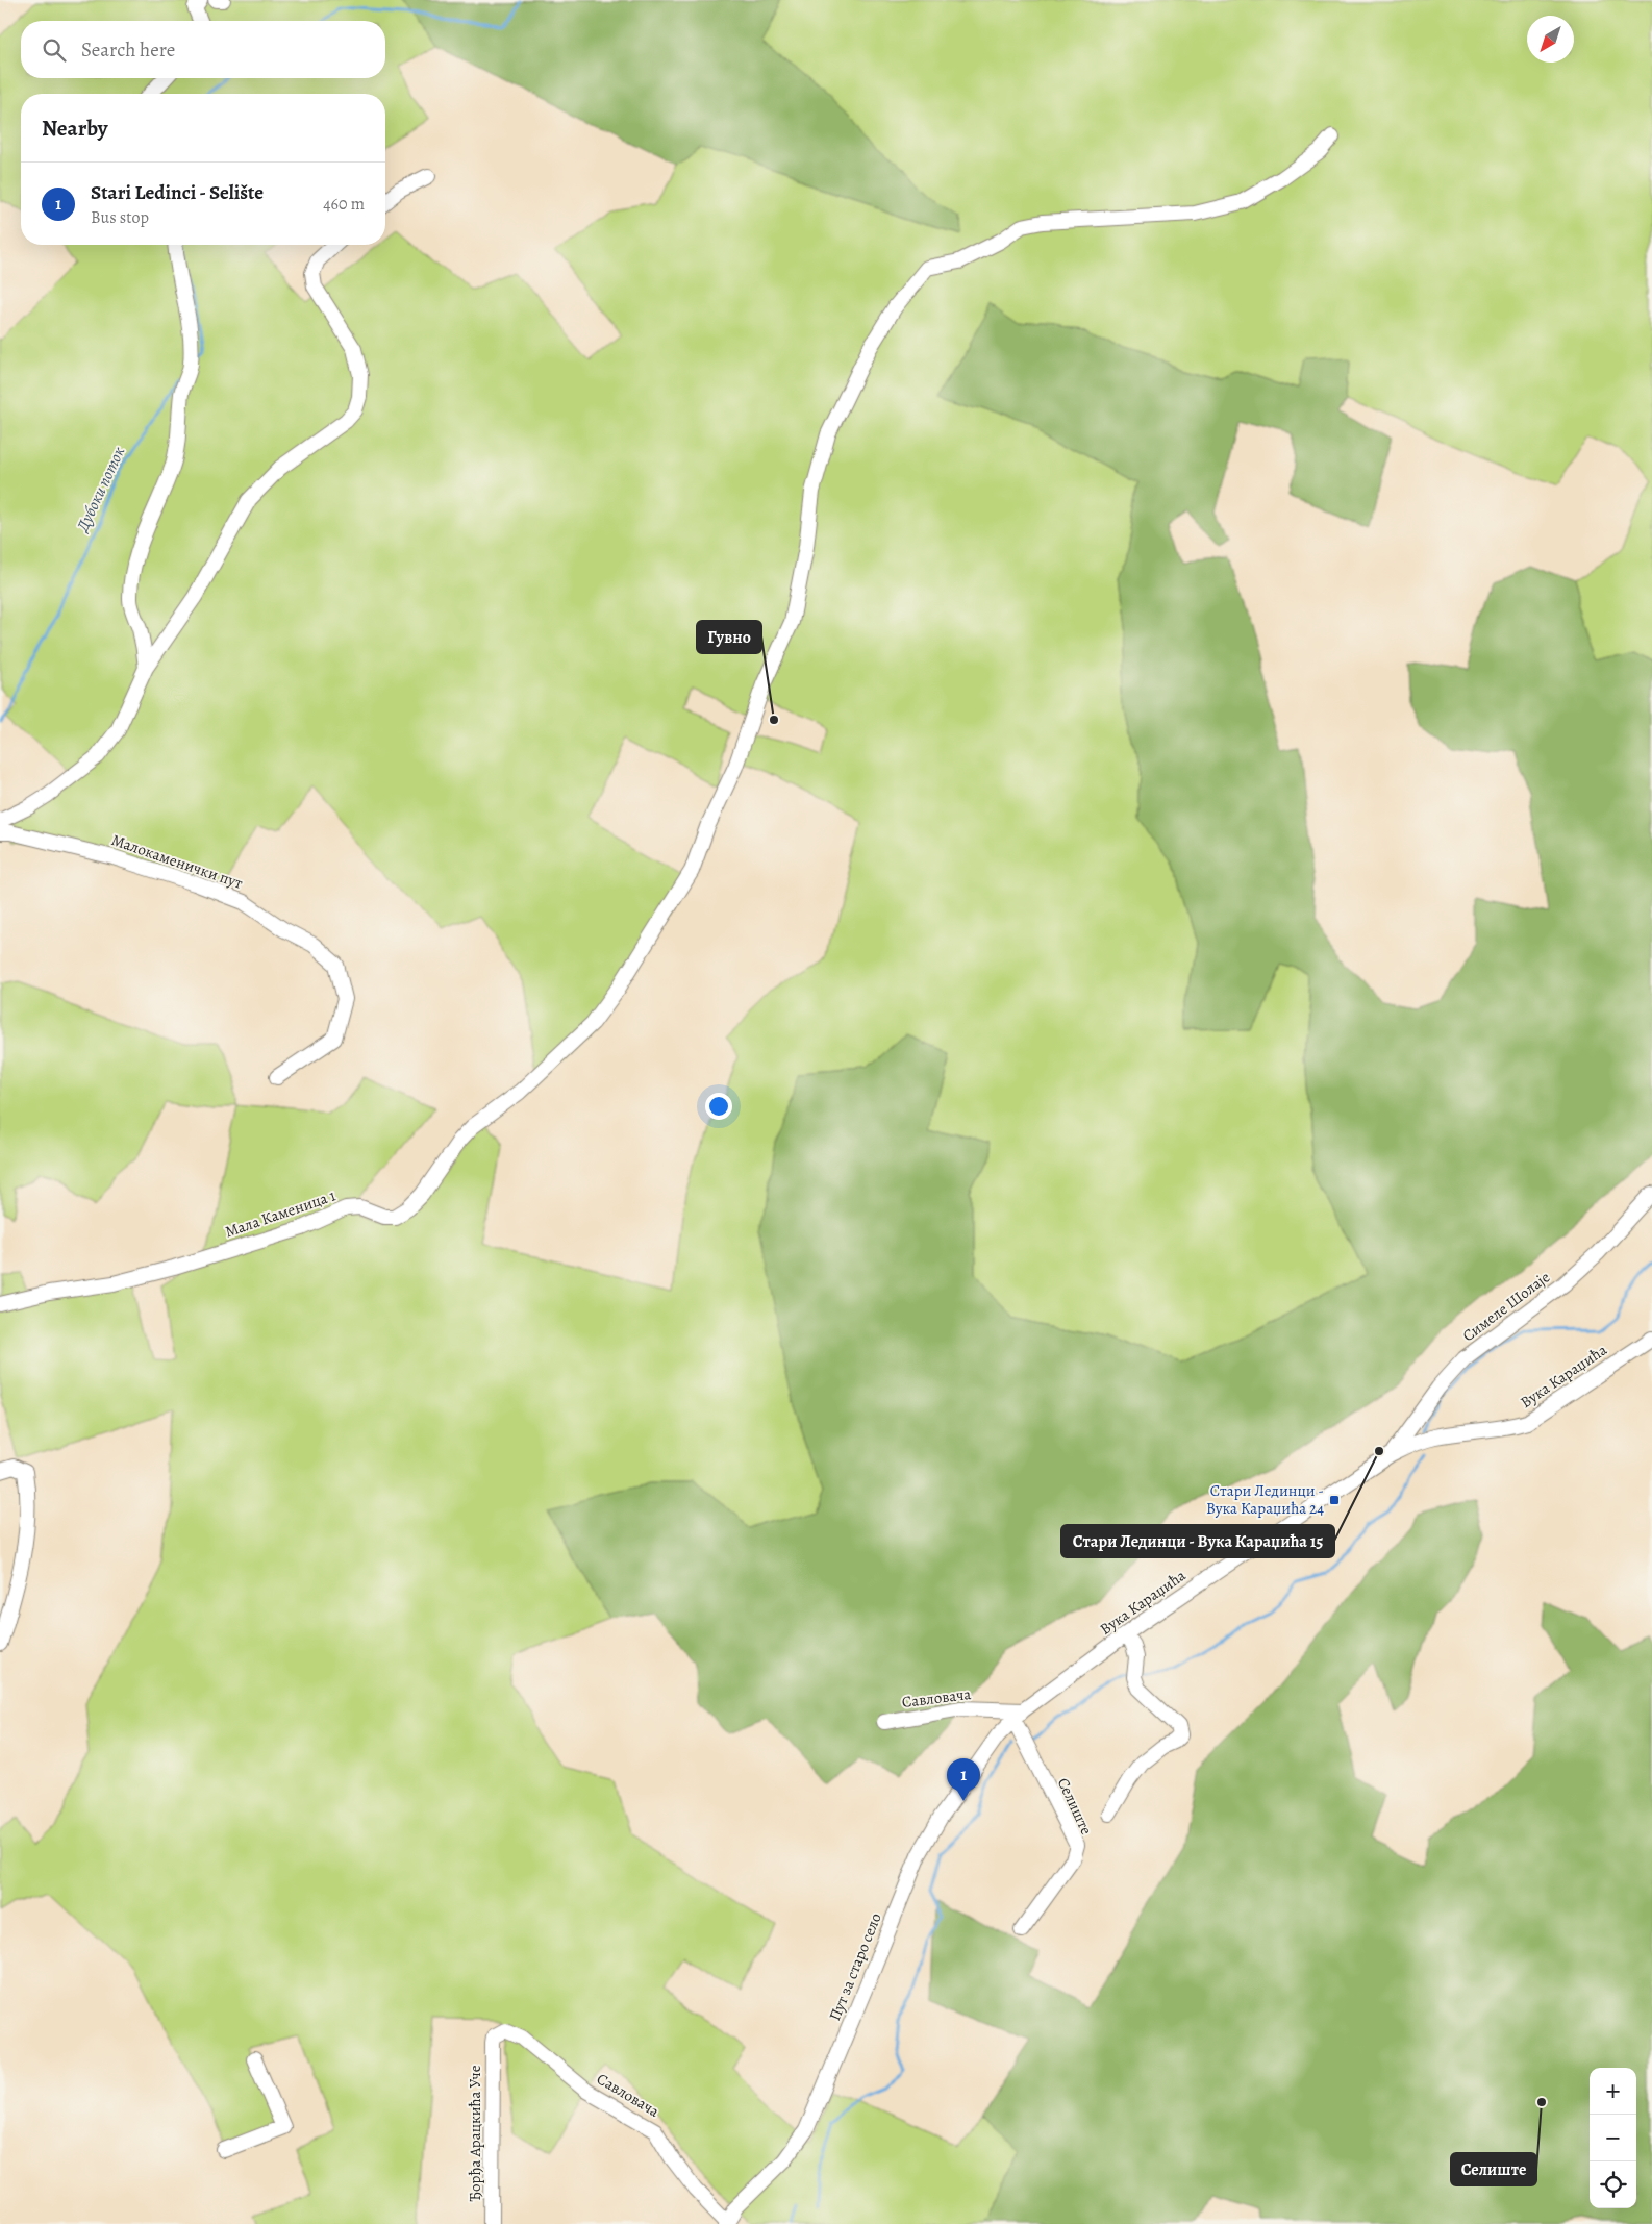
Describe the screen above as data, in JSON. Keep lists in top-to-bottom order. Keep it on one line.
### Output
{"streets":{"street":["Малокаменички пут","Мала Каменица 1","Симеле Шолаје","Вука Караџића","Савловача","Селиште","Пут за старо село","Ђорђа Арацкића Уче"]},"crossings":[["Симеле Шолаје","Вука Караџића"],["Вука Караџића","Савловача"],["Вука Караџића","Селиште"],["Вука Караџића","Пут за старо село"],["Савловача","Селиште"],["Савловача","Пут за старо село"],["Савловача","Ђорђа Арацкића Уче"],["Селиште","Пут за старо село"]],"water":["Дубоки поток"],"places":{"other":["Гувно","Стари Лединци - Вука Караџића 15","Селиште"],"transit":["Стари Лединци - Вука Караџића 24"]},"north":"bottom left","page":{"search":"Search here","heading":"Nearby","list":[{"mark":"1","name":"Stari Ledinci - Selište","note":"Bus stop","value":"460 m"}],"pins":"1","map_buttons":["+","−"]}}
